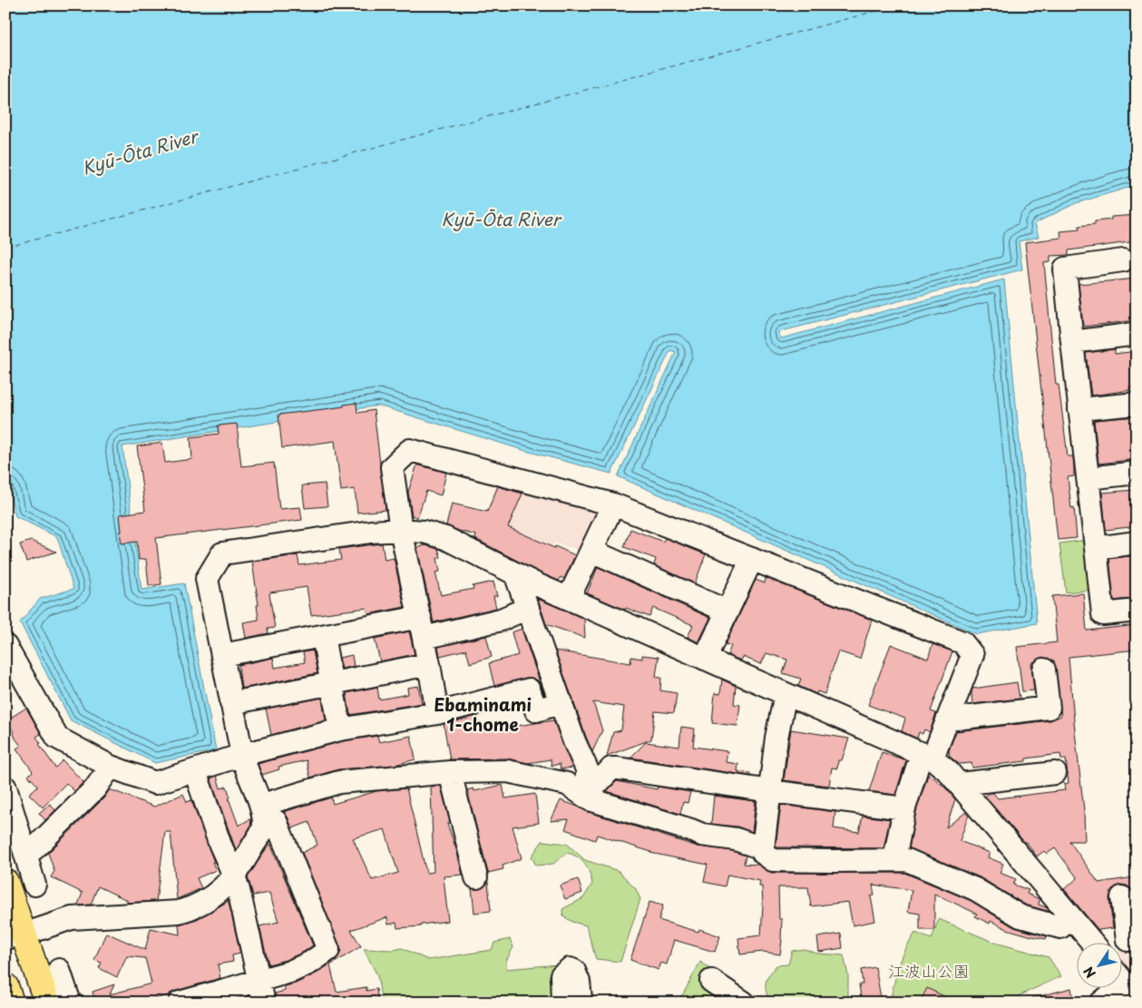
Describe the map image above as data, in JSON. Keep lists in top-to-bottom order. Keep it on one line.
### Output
{"districts":["Ebaminami 1-chome"],"water":["Kyū-Ōta River"],"parks":["江波山公園"],"north":"bottom left"}
